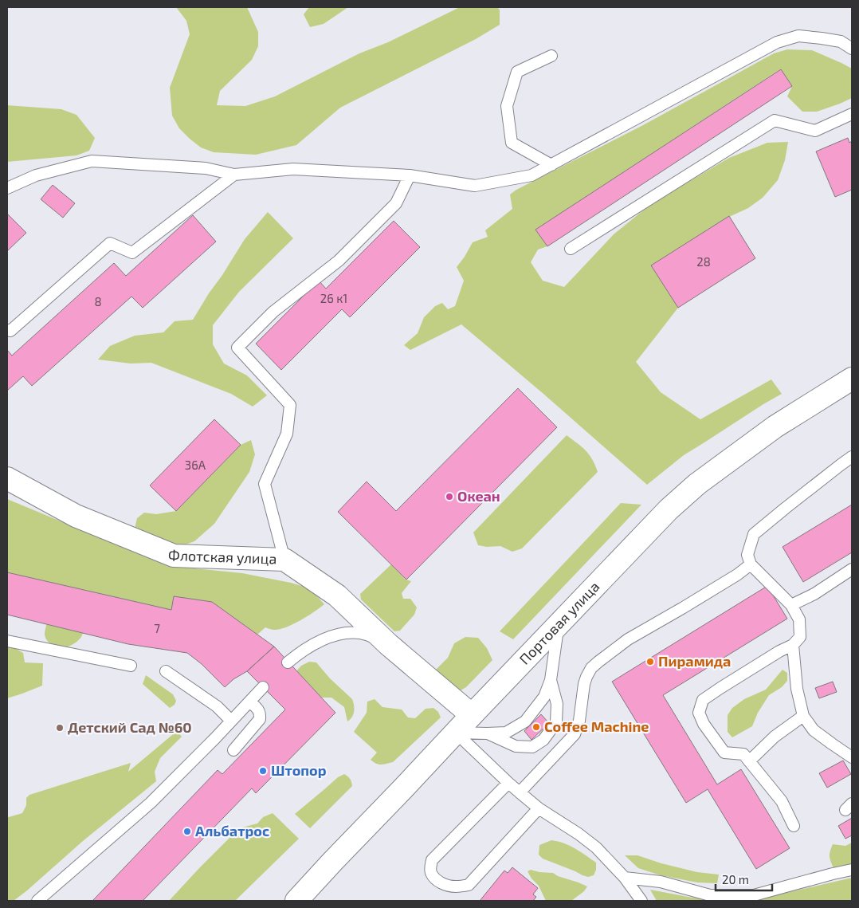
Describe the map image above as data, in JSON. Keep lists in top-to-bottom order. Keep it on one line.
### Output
{"streets":{"street":["Флотская улица","Портовая улица"]},"crossings":[["Флотская улица","Портовая улица"]],"places":["Океан","Пирамида","Coffee Machine","Детский Сад №60","Штопор","Альбатрос"],"house_numbers":["28","26 к1","8","36А","7"],"scale_bar":"20 m"}
